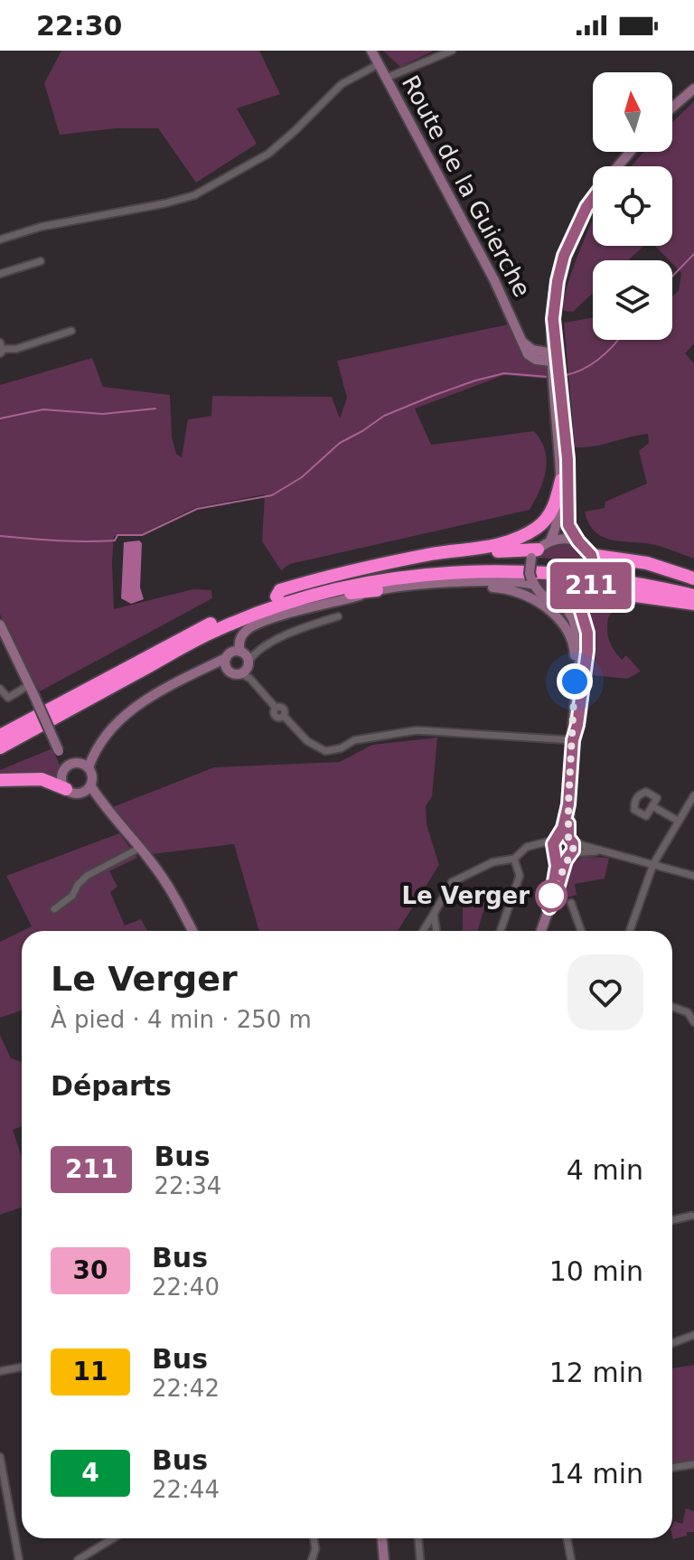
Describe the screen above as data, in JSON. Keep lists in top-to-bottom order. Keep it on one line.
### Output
{"streets":{"main road":["Route de la Guierche"]},"places":["Le Verger"],"lines":["bus line 211"],"north":"top","page":{"status":"22:30","on_map":"211","heading":[["Le Verger","À pied · 4 min · 250 m"],"Départs"],"list":[{"mark":"211","name":"Bus","note":"22:34","value":"4 min"},{"mark":"30","name":"Bus","note":"22:40","value":"10 min"},{"mark":"11","name":"Bus","note":"22:42","value":"12 min"},{"mark":"4","name":"Bus","note":"22:44","value":"14 min"}]}}
